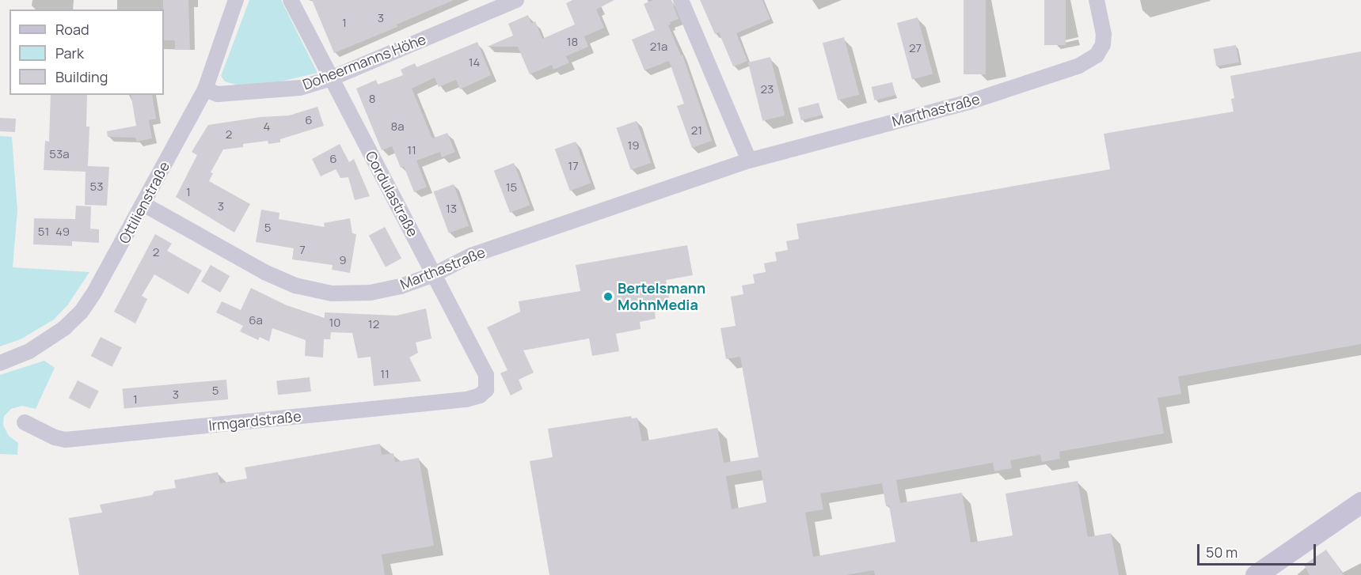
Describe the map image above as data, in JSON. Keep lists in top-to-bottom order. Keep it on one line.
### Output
{"streets":{"street":["Doheermanns Höhe","Marthastraße","Cordulastraße","Ottilienstraße","Irmgardstraße"]},"crossings":[["Doheermanns Höhe","Cordulastraße"],["Doheermanns Höhe","Ottilienstraße"],["Marthastraße","Cordulastraße"],["Marthastraße","Ottilienstraße"],["Cordulastraße","Irmgardstraße"]],"places":["Bertelsmann MohnMedia"],"house_numbers":["3","1","18","21a","27","14","23","8","6","4","8a","21","2","19","11","53a","6","17","53","15","1","3","13","5","51","49","7","2","9","6a","10","12","11","5","3","1"],"legend":["Road","Park","Building"],"scale_bar":"50 m"}
